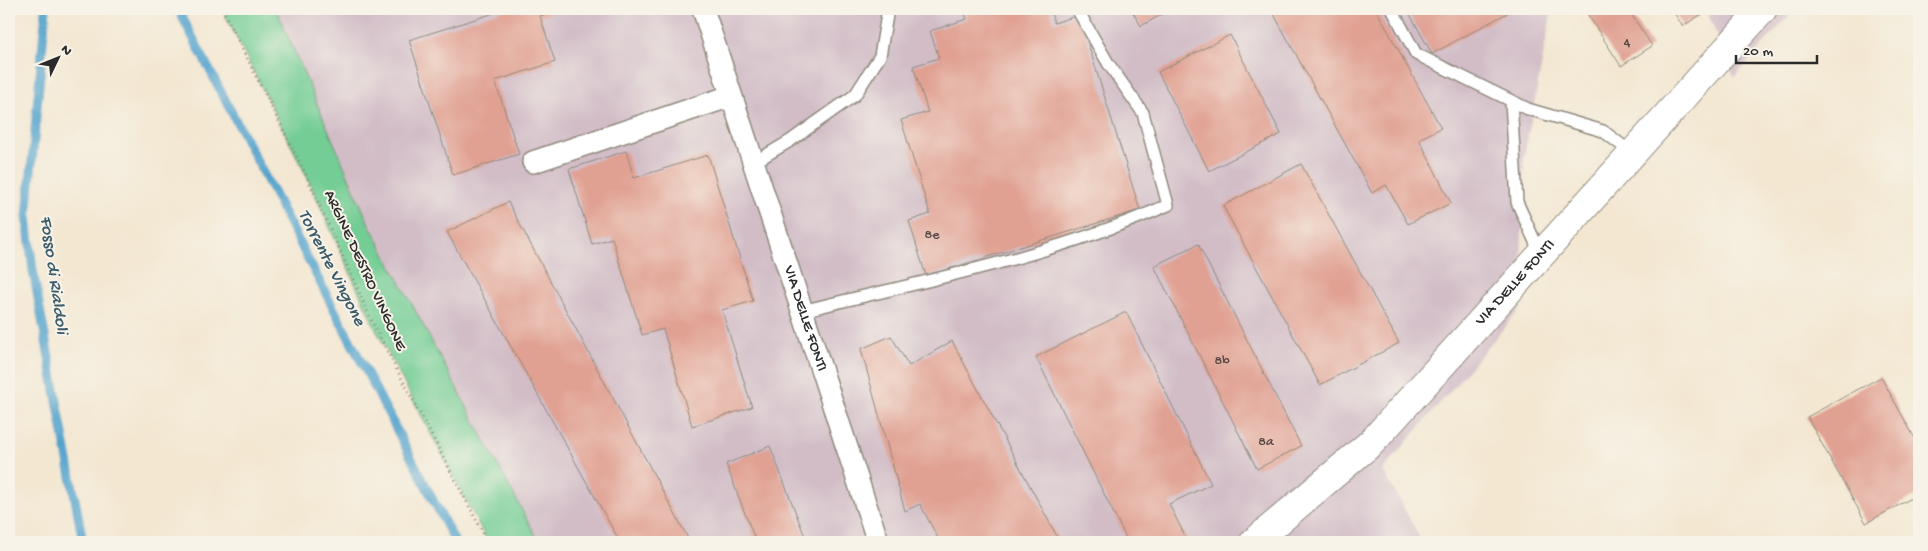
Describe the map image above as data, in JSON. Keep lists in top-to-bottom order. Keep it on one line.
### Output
{"streets":{"street":["VIA DELLE FONTI"],"path":["ARGINE DESTRO VINGONE"]},"water":["Torrente Vingone","Fosso di Rialdoli"],"house_numbers":["4","8e","8b","8a"],"scale_bar":"20 m","north":"top right"}
